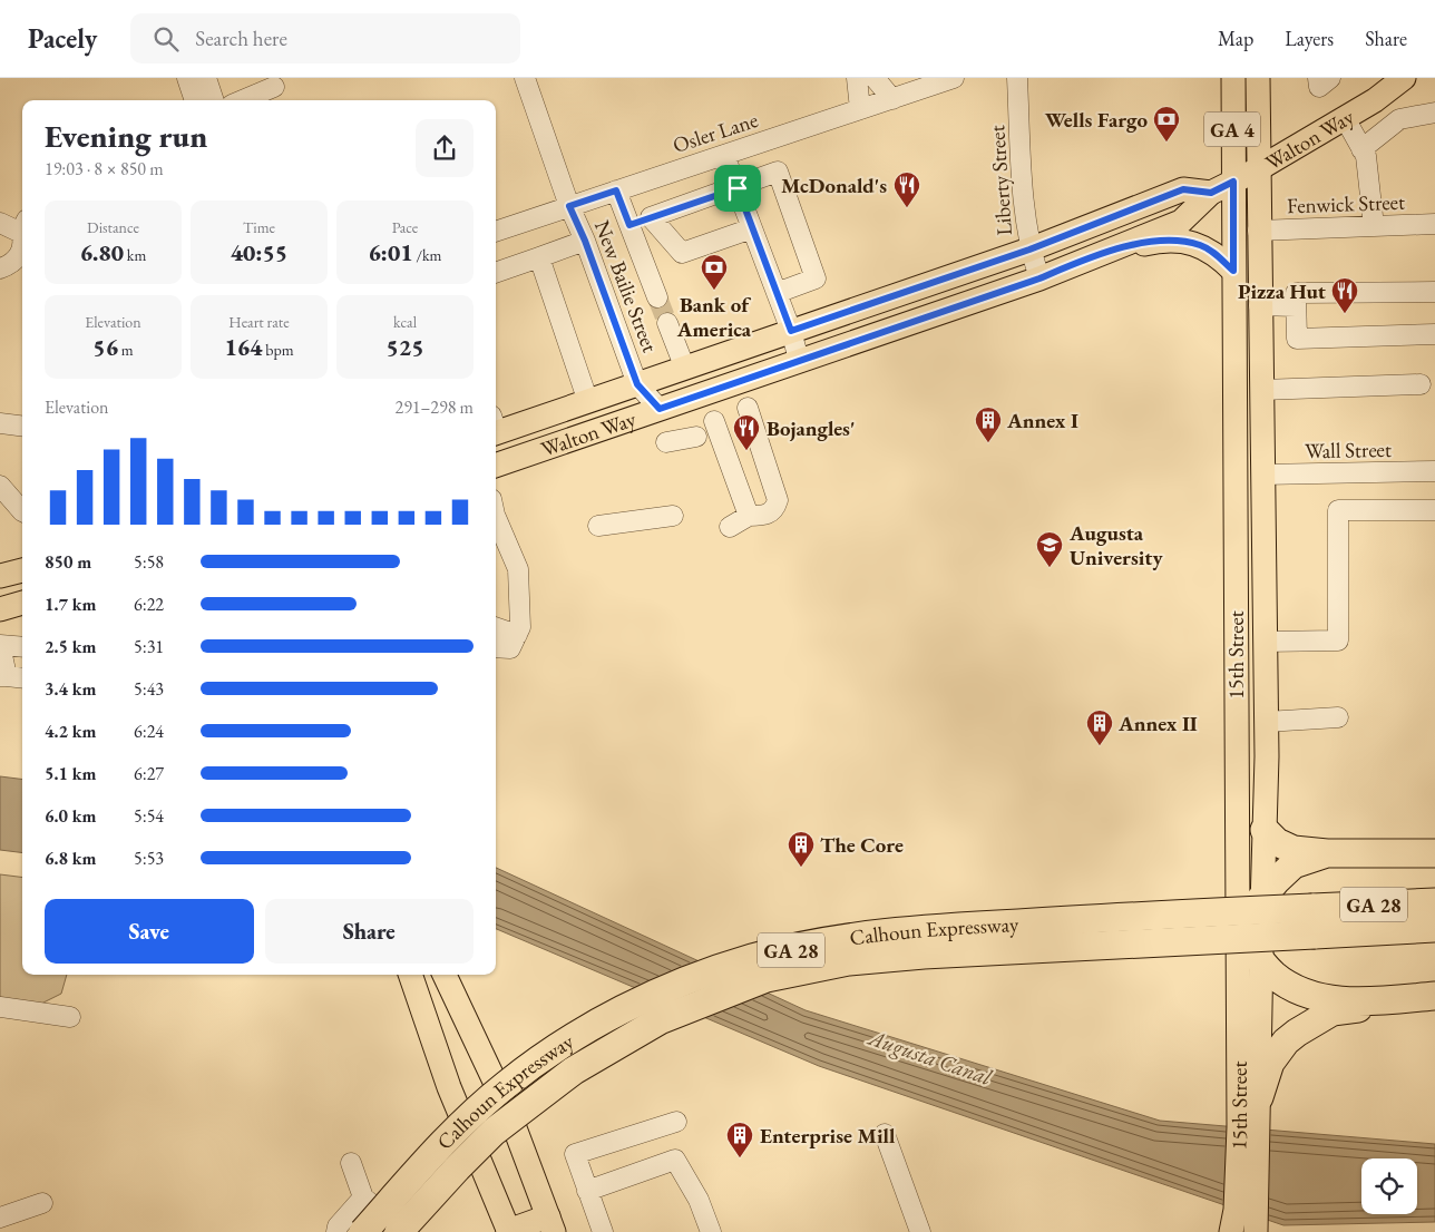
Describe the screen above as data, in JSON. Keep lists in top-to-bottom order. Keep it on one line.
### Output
{"streets":{"highway":["GA 28","Calhoun Expressway"],"main road":["GA 4","Walton Way","15th Street"],"street":["Osler Lane","Liberty Street","Fenwick Street","New Bailie Street","Wall Street"]},"crossings":[["Osler Lane","New Bailie Street"],["Walton Way","Liberty Street"],["Walton Way","New Bailie Street"],["Walton Way","15th Street"],["Fenwick Street","15th Street"],["Wall Street","15th Street"]],"water":["Augusta Canal"],"places":{"bank":["Wells Fargo","Bank of America"],"restaurant":["McDonald's","Pizza Hut","Bojangles'"],"building":["Annex I","Annex II","The Core","Enterprise Mill"],"school or university":["Augusta University"]},"page":{"header":"Pacely","search":"Search here","nav":["Map","Layers","Share"],"heading":["Evening run","19:03 · 8 × 850 m"],"stats":[["Distance","6.80 km"],["Time","40:55"],["Pace","6:01 /km"],["Elevation","56 m"],["Heart rate","164 bpm"],["kcal","525"]],"chart":["Elevation","291–298 m"],"list":[{"name":"850 m","note":"5:58"},{"name":"1.7 km","note":"6:22"},{"name":"2.5 km","note":"5:31"},{"name":"3.4 km","note":"5:43"},{"name":"4.2 km","note":"6:24"},{"name":"5.1 km","note":"6:27"},{"name":"6.0 km","note":"5:54"},{"name":"6.8 km","note":"5:53"}],"buttons":["Save","Share"]}}
